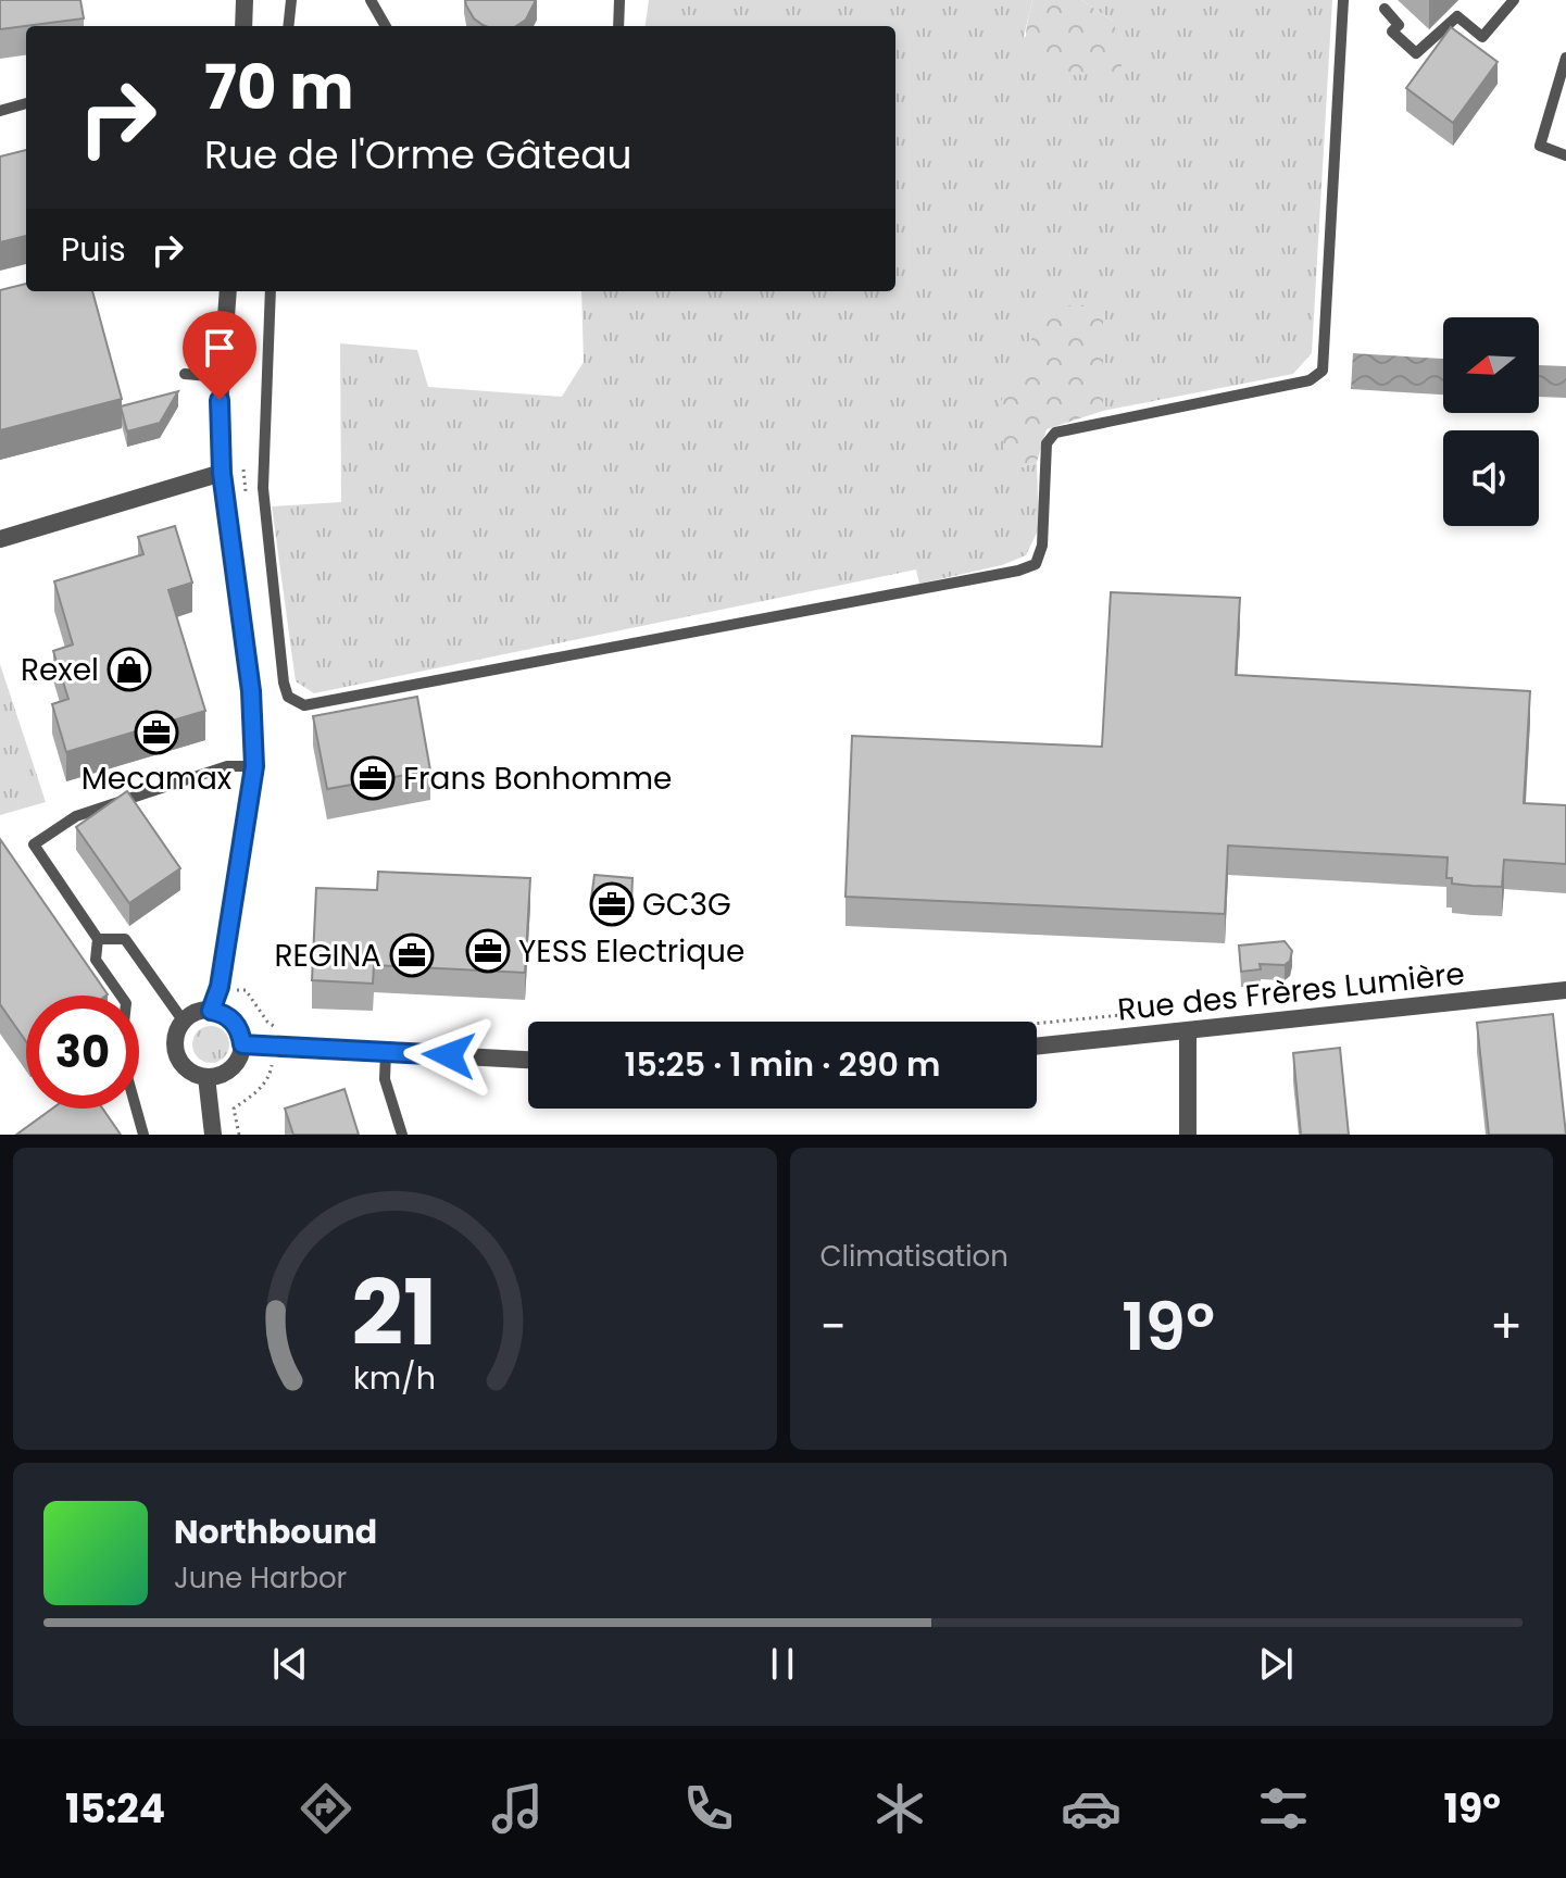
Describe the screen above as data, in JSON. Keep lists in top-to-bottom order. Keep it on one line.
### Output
{"streets":{"street":["Rue des Frères Lumière"]},"places":{"shop":["Rexel"],"office":["Mecamax","Frans Bonhomme","GC3G","YESS Electrique","REGINA"]},"north":"left","page":{"turn":["70 m","Rue de l'Orme Gâteau"],"then":"Puis","limit":"30","trip":"15:25 · 1 min · 290 m","tile":"Climatisation","heat":["−","19°","+"],"song":["Northbound","June Harbor"],"tabs":["15:24","19°"],"gauge":["21","km/h"]}}
